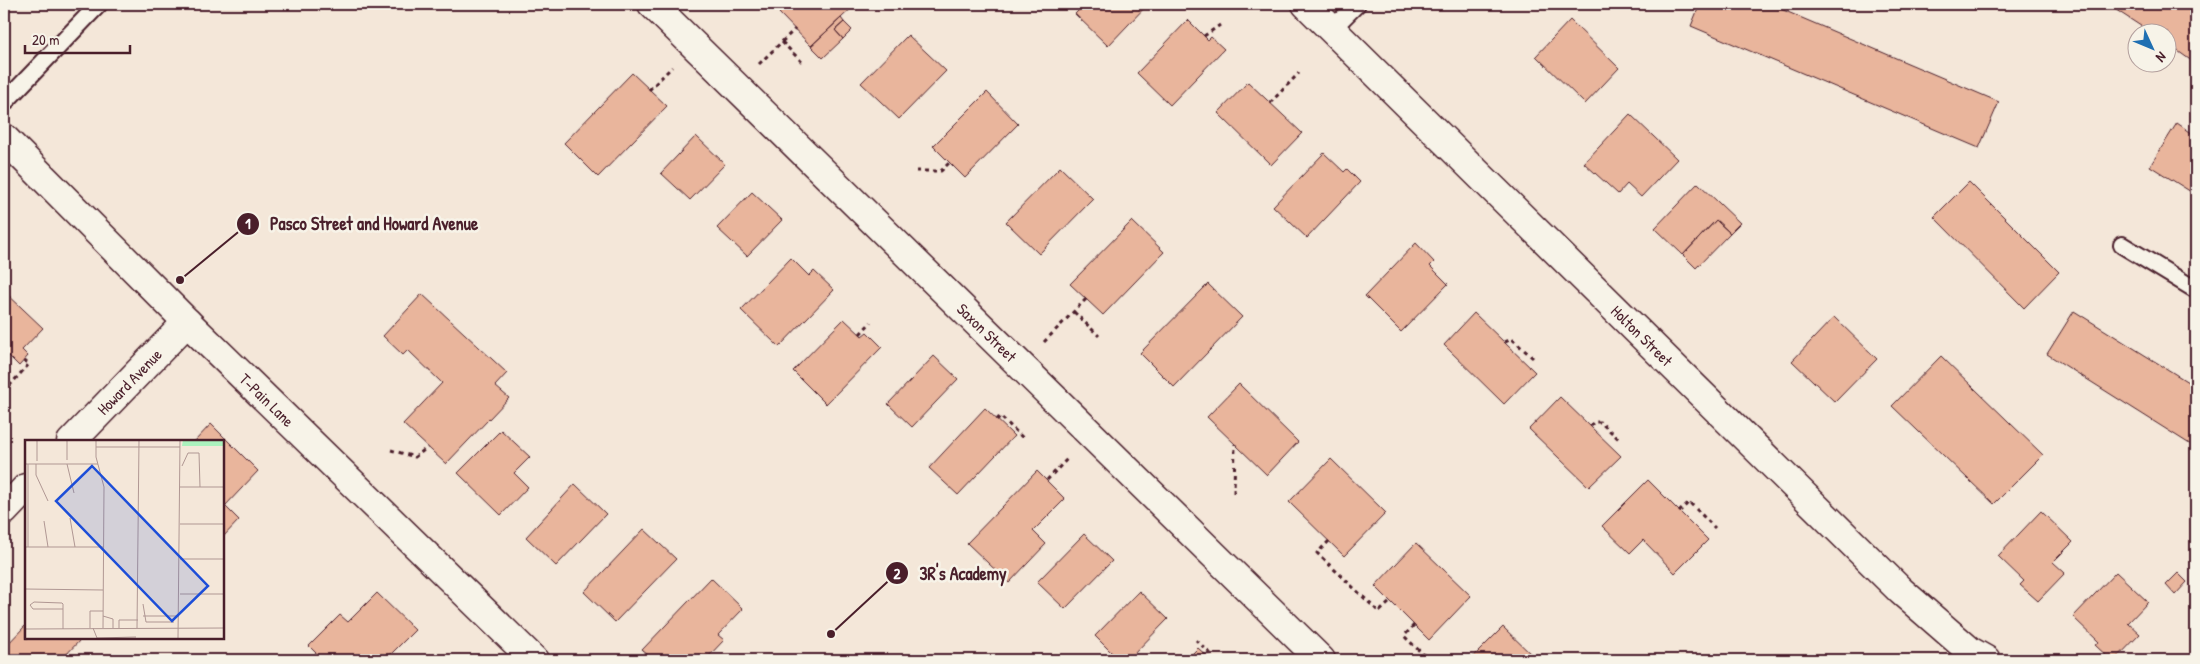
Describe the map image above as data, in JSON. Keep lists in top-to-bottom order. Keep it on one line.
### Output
{"streets":{"street":["Saxon Street","Holton Street","Howard Avenue","T-Pain Lane"]},"crossings":[["Howard Avenue","T-Pain Lane"]],"places":["Pasco Street and Howard Avenue","3R's Academy"],"scale_bar":"20 m","north":"bottom right"}
